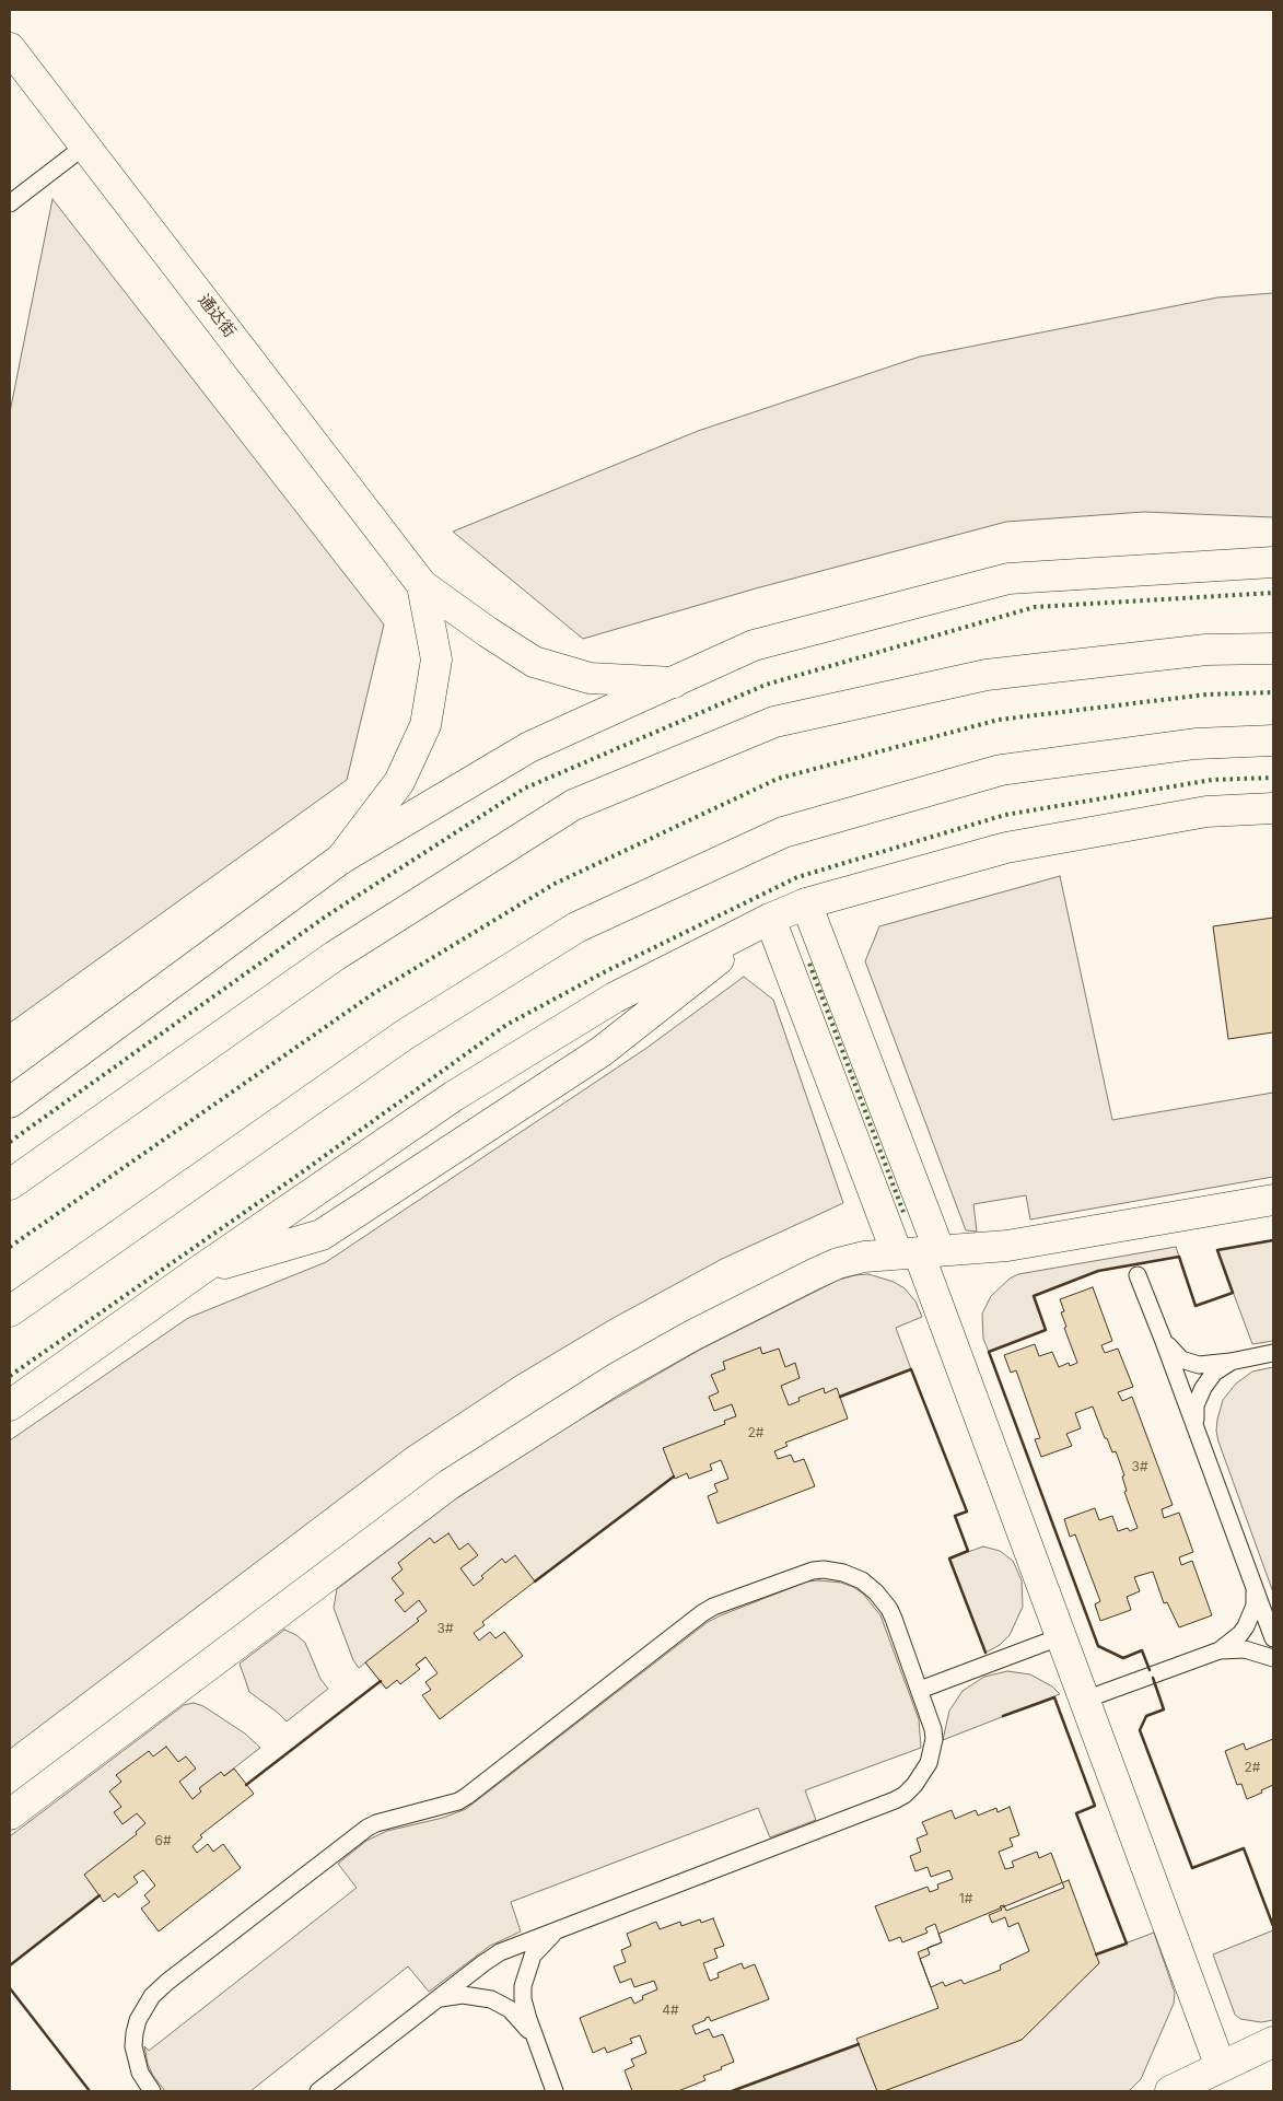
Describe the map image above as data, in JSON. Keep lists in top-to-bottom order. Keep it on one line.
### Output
{"streets":{"main road":["通达街"]},"house_numbers":["2#","3#","3#","2#","6#","1#","4#"]}
